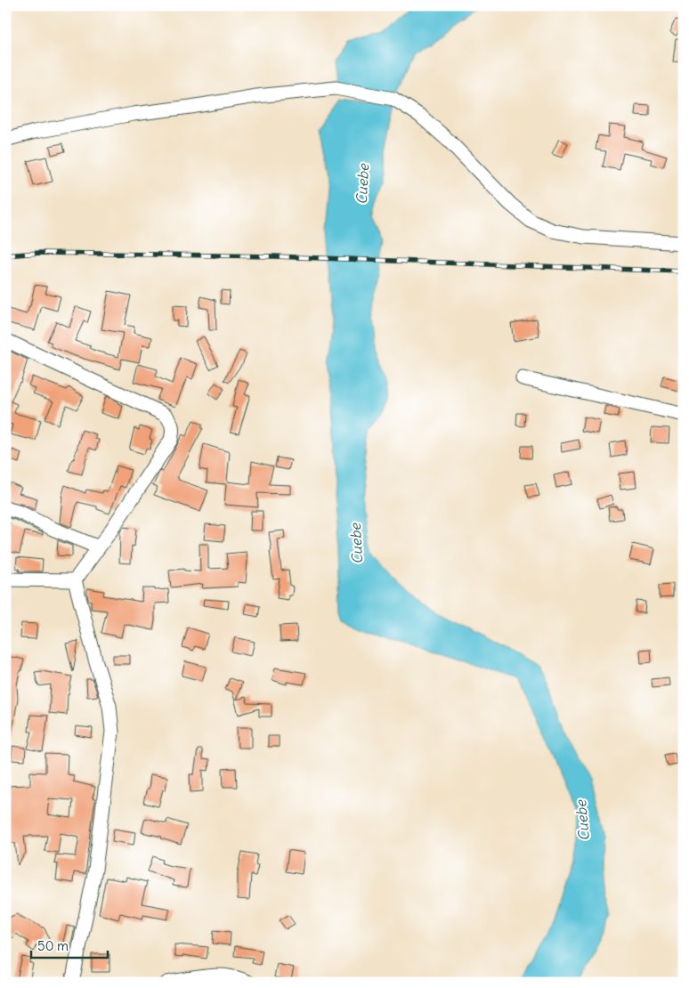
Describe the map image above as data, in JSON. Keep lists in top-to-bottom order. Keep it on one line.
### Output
{"water":["Cuebe"],"scale_bar":"50 m"}
